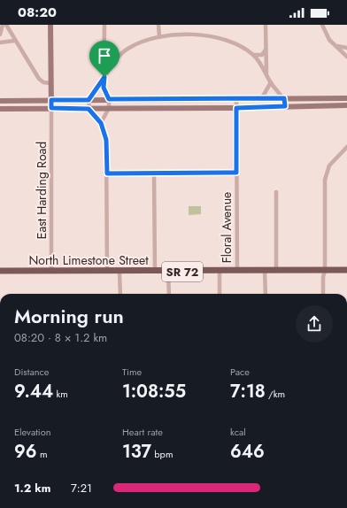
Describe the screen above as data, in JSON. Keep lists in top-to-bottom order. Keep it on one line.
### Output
{"streets":{"main road":["North Limestone Street","SR 72"],"street":["East Harding Road","Floral Avenue"]},"crossings":[["East Harding Road","North Limestone Street"],["Floral Avenue","North Limestone Street"]],"page":{"status":"08:20","heading":["Morning run","08:20 · 8 × 1.2 km"],"stats":[["Distance","9.44 km"],["Time","1:08:55"],["Pace","7:18 /km"],["Elevation","96 m"],["Heart rate","137 bpm"],["kcal","646"]],"list":[{"name":"1.2 km","note":"7:21"}]}}
